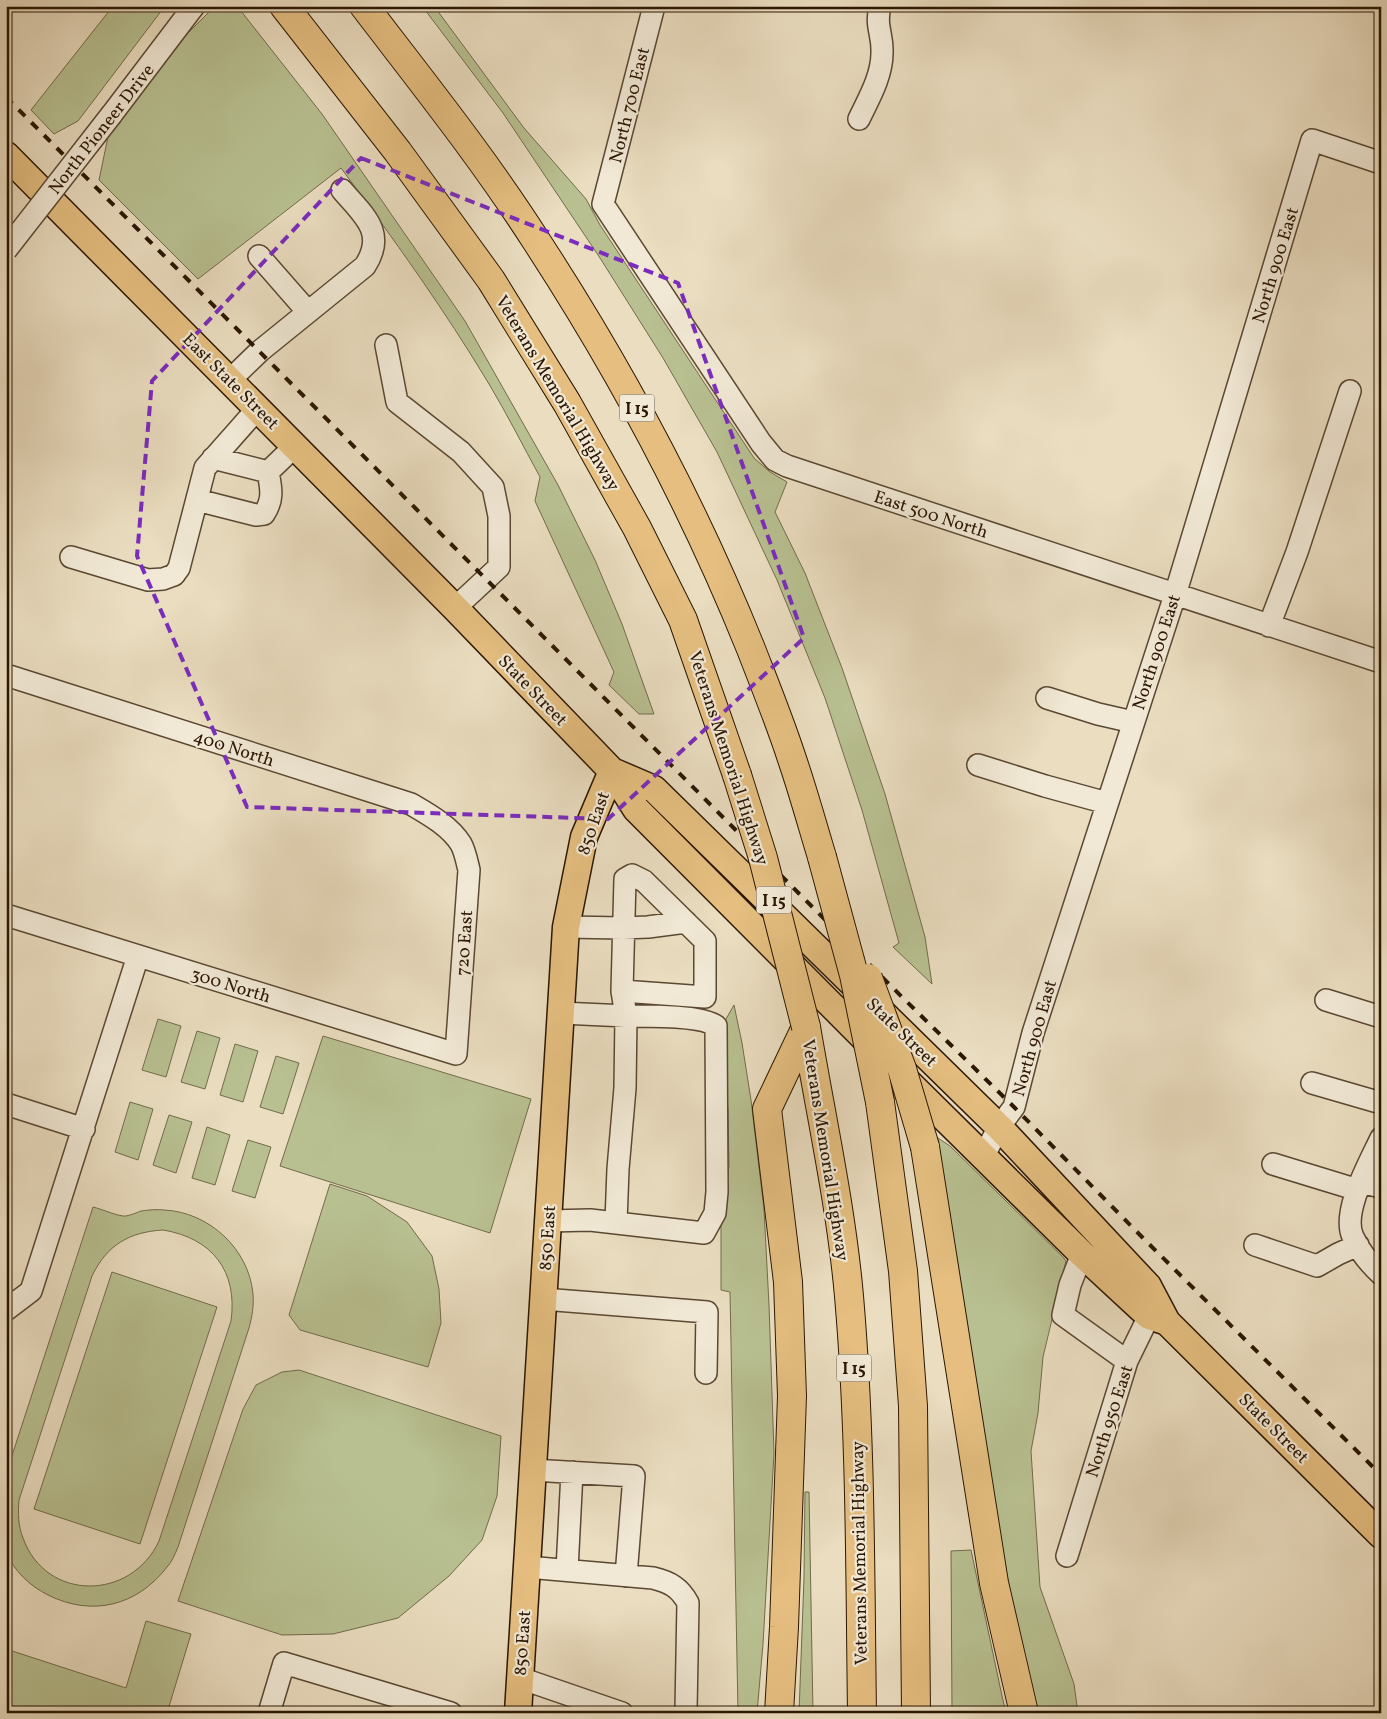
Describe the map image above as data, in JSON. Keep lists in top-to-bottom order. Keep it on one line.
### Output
{"streets":{"highway":["Veterans Memorial Highway","I 15"],"main road":["East State Street","State Street","850 East"],"street":["North 700 East","North Pioneer Drive","North 900 East","East 500 North","400 North","720 East","300 North","North 950 East"]},"crossings":[["North 700 East","East 500 North"],["North 900 East","East 500 North"],["North 900 East","State Street"],["East State Street","State Street"],["State Street","850 East"],["State Street","North 950 East"],["400 North","720 East"],["720 East","300 North"]]}
